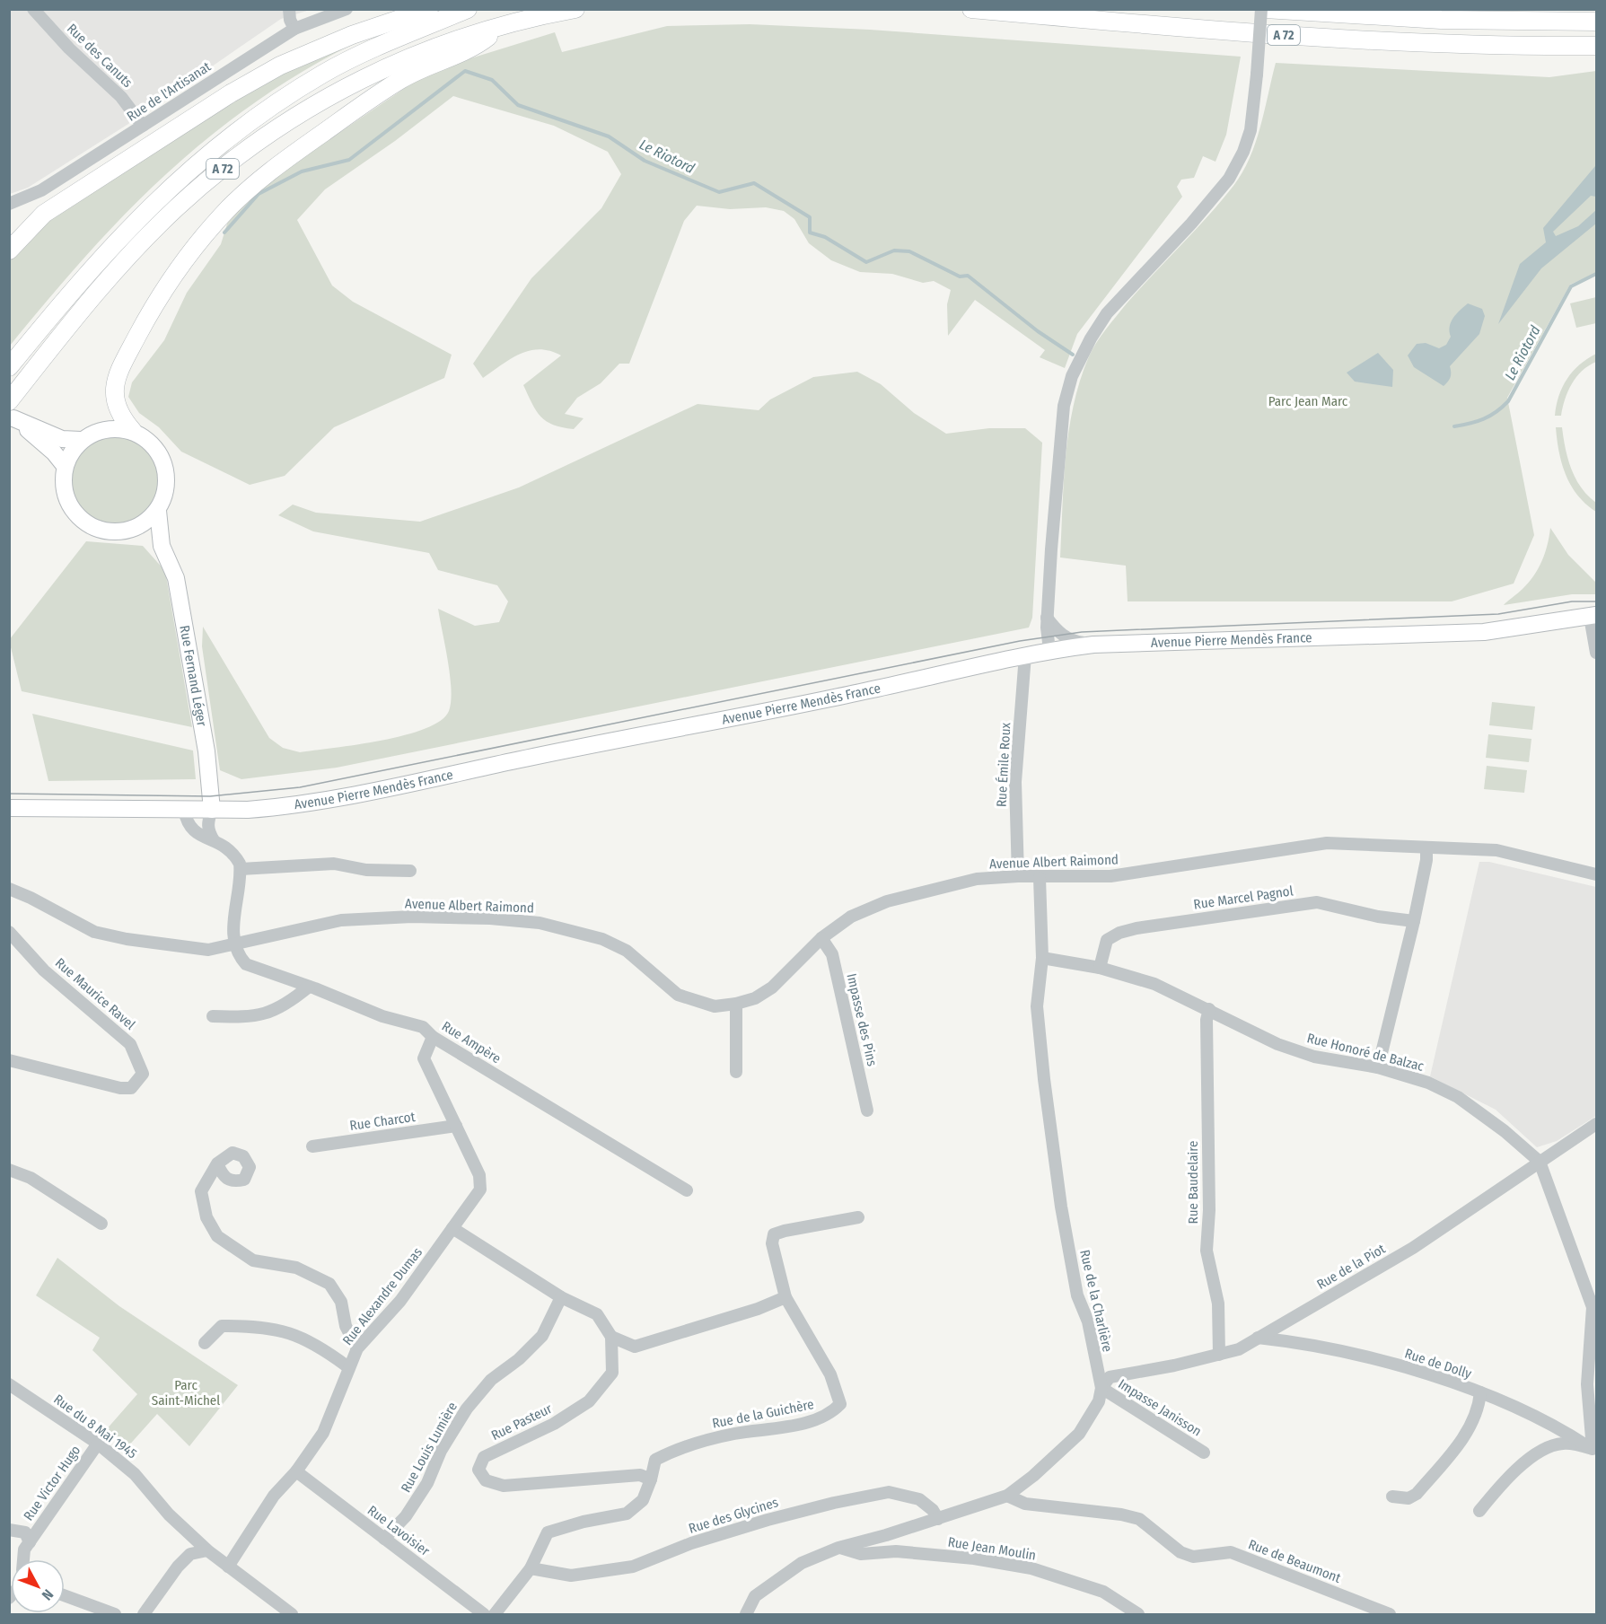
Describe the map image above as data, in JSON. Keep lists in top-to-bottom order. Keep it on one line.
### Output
{"streets":{"highway":["A 72"],"main road":["Avenue Pierre Mendès France","Rue Fernand Léger"],"street":["Rue des Canuts","Rue de l'Artisanat","Rue Émile Roux","Avenue Albert Raimond","Rue Marcel Pagnol","Rue Maurice Ravel","Impasse des Pins","Rue Ampère","Rue Honoré de Balzac","Rue Charcot","Rue Baudelaire","Rue de la Piot","Rue Alexandre Dumas","Rue de la Charlière","Rue de Dolly","Impasse Janisson","Rue de la Guichère","Rue Pasteur","Rue du 8 Mai 1945","Rue Louis Lumière","Rue Victor Hugo","Rue des Glycines","Rue Lavoisier","Rue Jean Moulin","Rue de Beaumont"]},"crossings":[["Rue des Canuts","Rue de l'Artisanat"],["Avenue Pierre Mendès France","Rue Fernand Léger"],["Avenue Pierre Mendès France","Rue Émile Roux"],["Rue Émile Roux","Avenue Albert Raimond"],["Avenue Albert Raimond","Impasse des Pins"],["Avenue Albert Raimond","Rue Ampère"],["Avenue Albert Raimond","Rue de la Charlière"],["Rue Marcel Pagnol","Rue Honoré de Balzac"],["Rue Ampère","Rue Alexandre Dumas"],["Rue Honoré de Balzac","Rue Baudelaire"],["Rue Honoré de Balzac","Rue de la Piot"],["Rue Honoré de Balzac","Rue de la Charlière"],["Rue Honoré de Balzac","Rue de Dolly"],["Rue Charcot","Rue Alexandre Dumas"],["Rue Baudelaire","Rue de la Piot"],["Rue de la Piot","Rue de la Charlière"],["Rue de la Piot","Rue de Dolly"],["Rue de la Piot","Impasse Janisson"],["Rue Alexandre Dumas","Rue du 8 Mai 1945"],["Rue Alexandre Dumas","Rue Lavoisier"],["Rue de la Charlière","Impasse Janisson"],["Rue de la Guichère","Rue Pasteur"],["Rue du 8 Mai 1945","Rue Victor Hugo"],["Rue Louis Lumière","Rue Lavoisier"]],"water":["Le Riotord"],"parks":["Parc Jean Marc","Parc Saint-Michel"],"north":"bottom right"}
